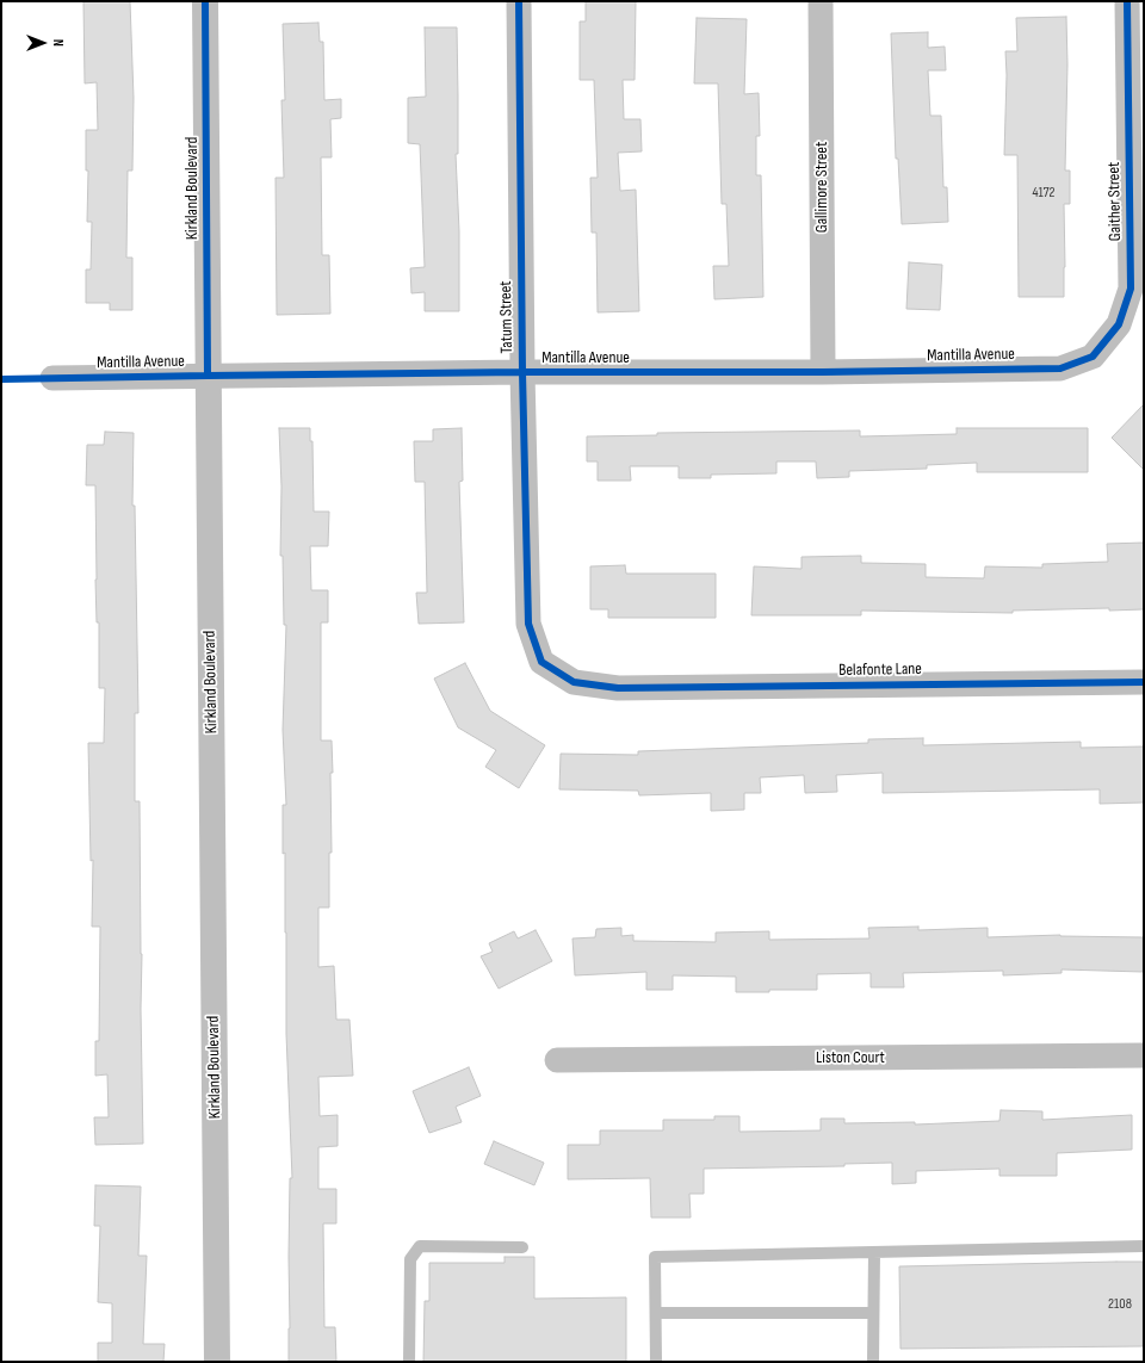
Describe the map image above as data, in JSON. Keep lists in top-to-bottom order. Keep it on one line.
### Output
{"streets":{"street":["Gallimore Street","Kirkland Boulevard","Gaither Street","Tatum Street","Mantilla Avenue","Belafonte Lane","Liston Court"]},"crossings":[["Gallimore Street","Mantilla Avenue"],["Kirkland Boulevard","Mantilla Avenue"],["Gaither Street","Mantilla Avenue"],["Tatum Street","Mantilla Avenue"],["Tatum Street","Belafonte Lane"]],"house_numbers":["4172","2108"],"north":"right"}
